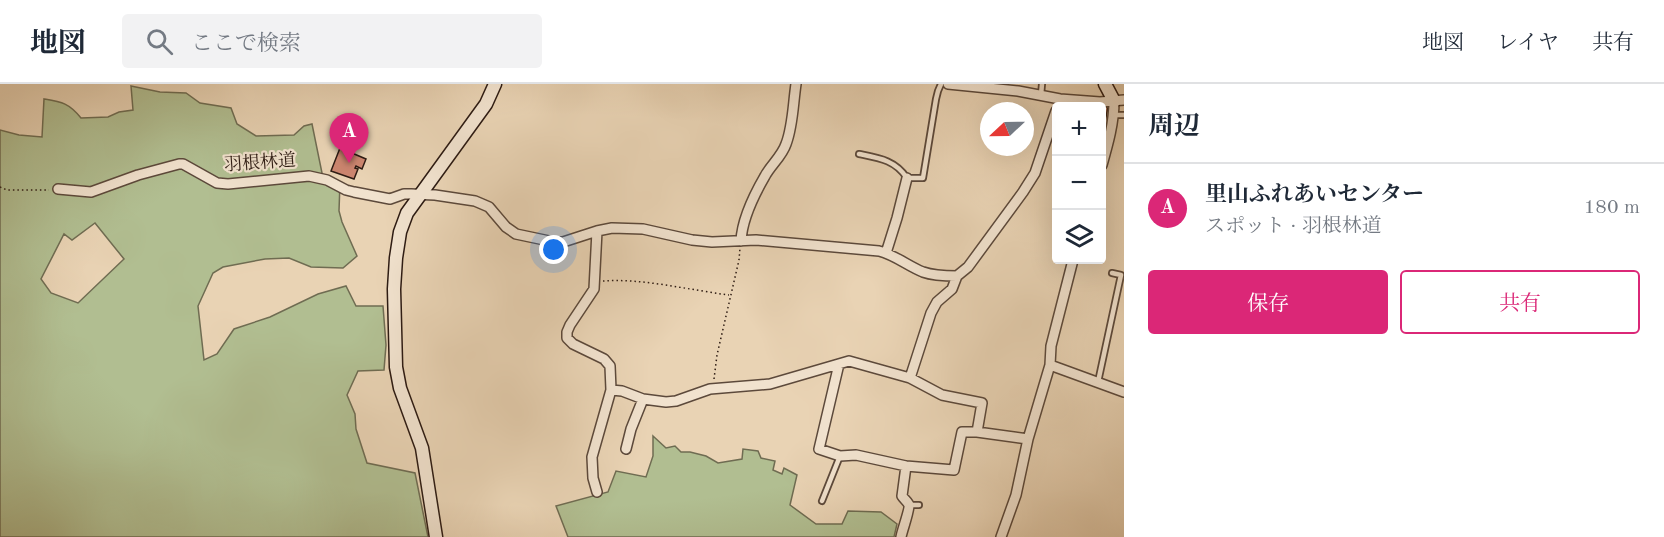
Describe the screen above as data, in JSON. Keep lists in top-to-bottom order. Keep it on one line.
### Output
{"streets":{"street":["羽根林道"]},"north":"left","page":{"header":"地図","search":"ここで検索","nav":["地図","レイヤ","共有"],"heading":"周辺","map_buttons":["+","−"],"pins":"A","list":[{"mark":"A","name":"里山ふれあいセンター","note":"スポット · 羽根林道","value":"180 m"}],"buttons":["保存","共有"]}}
